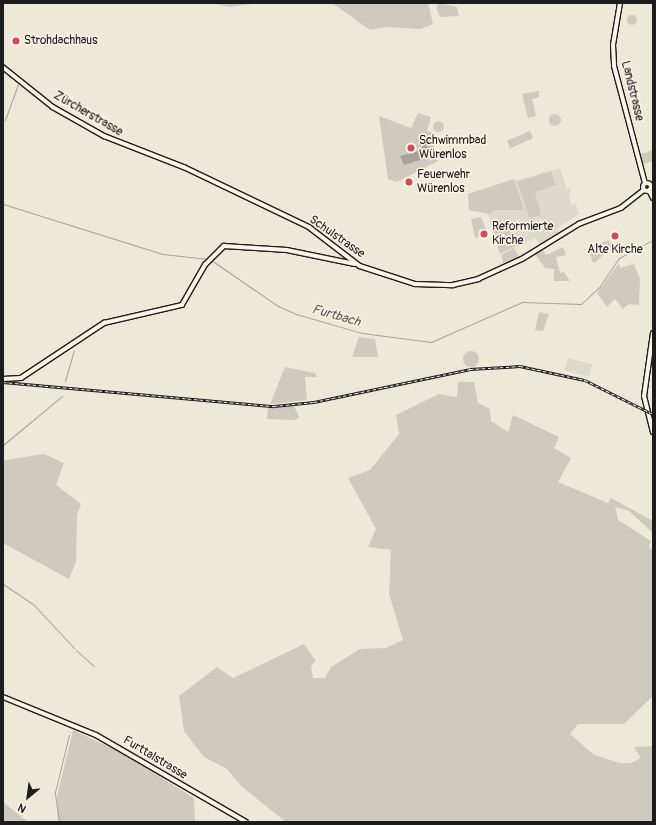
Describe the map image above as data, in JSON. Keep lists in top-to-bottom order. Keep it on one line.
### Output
{"streets":{"main road":["Landstrasse","Furttalstrasse"],"street":["Zürcherstrasse","Schulstrasse"]},"crossings":[["Zürcherstrasse","Schulstrasse"]],"water":["Furtbach"],"places":["Strohdachhaus","Schwimmbad Würenlos","Feuerwehr Würenlos","Reformierte Kirche","Alte Kirche"],"north":"bottom left"}
